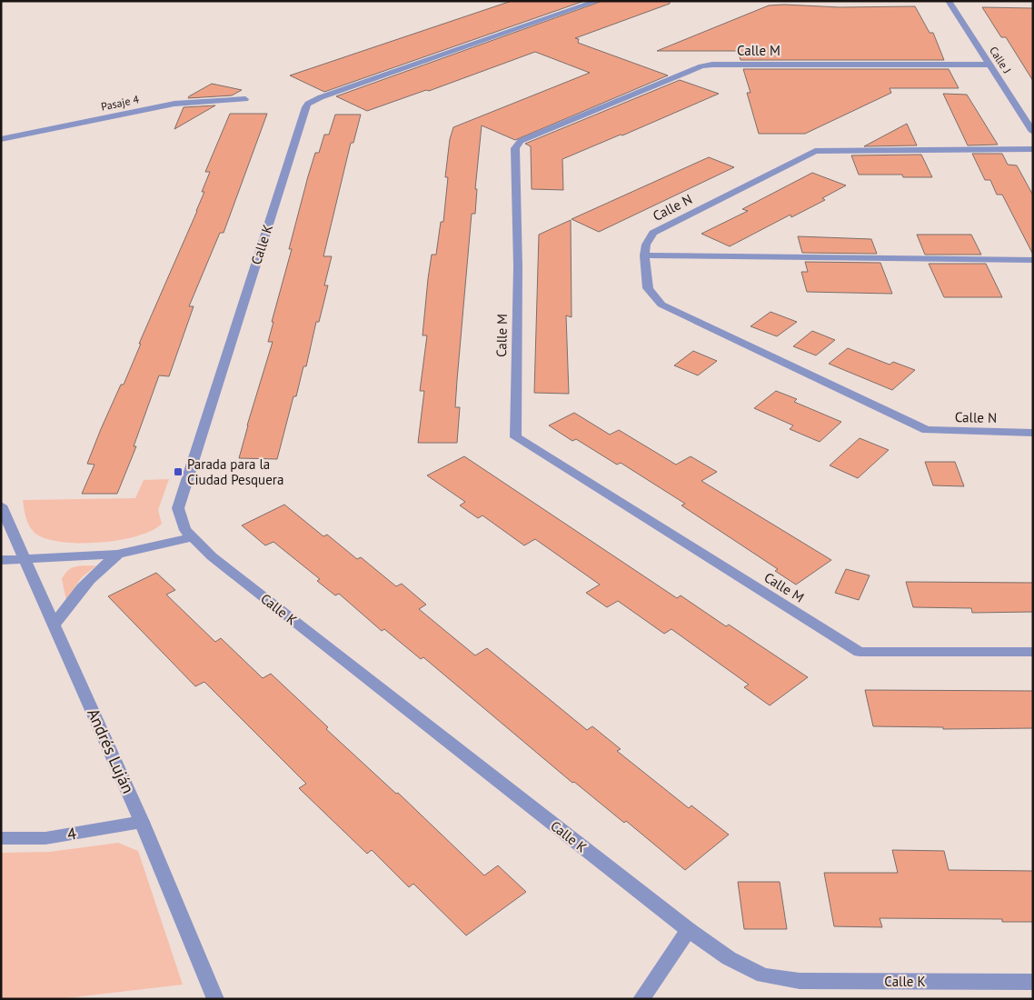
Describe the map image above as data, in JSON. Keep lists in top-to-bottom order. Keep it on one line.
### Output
{"streets":{"street":["Calle M","Calle J","Pasaje 4","Calle N","Calle K","Andrés Luján","4"]},"crossings":[["Calle M","Calle J"],["Andrés Luján","4"]],"places":{"transit":["Parada para la Ciudad Pesquera"]}}
